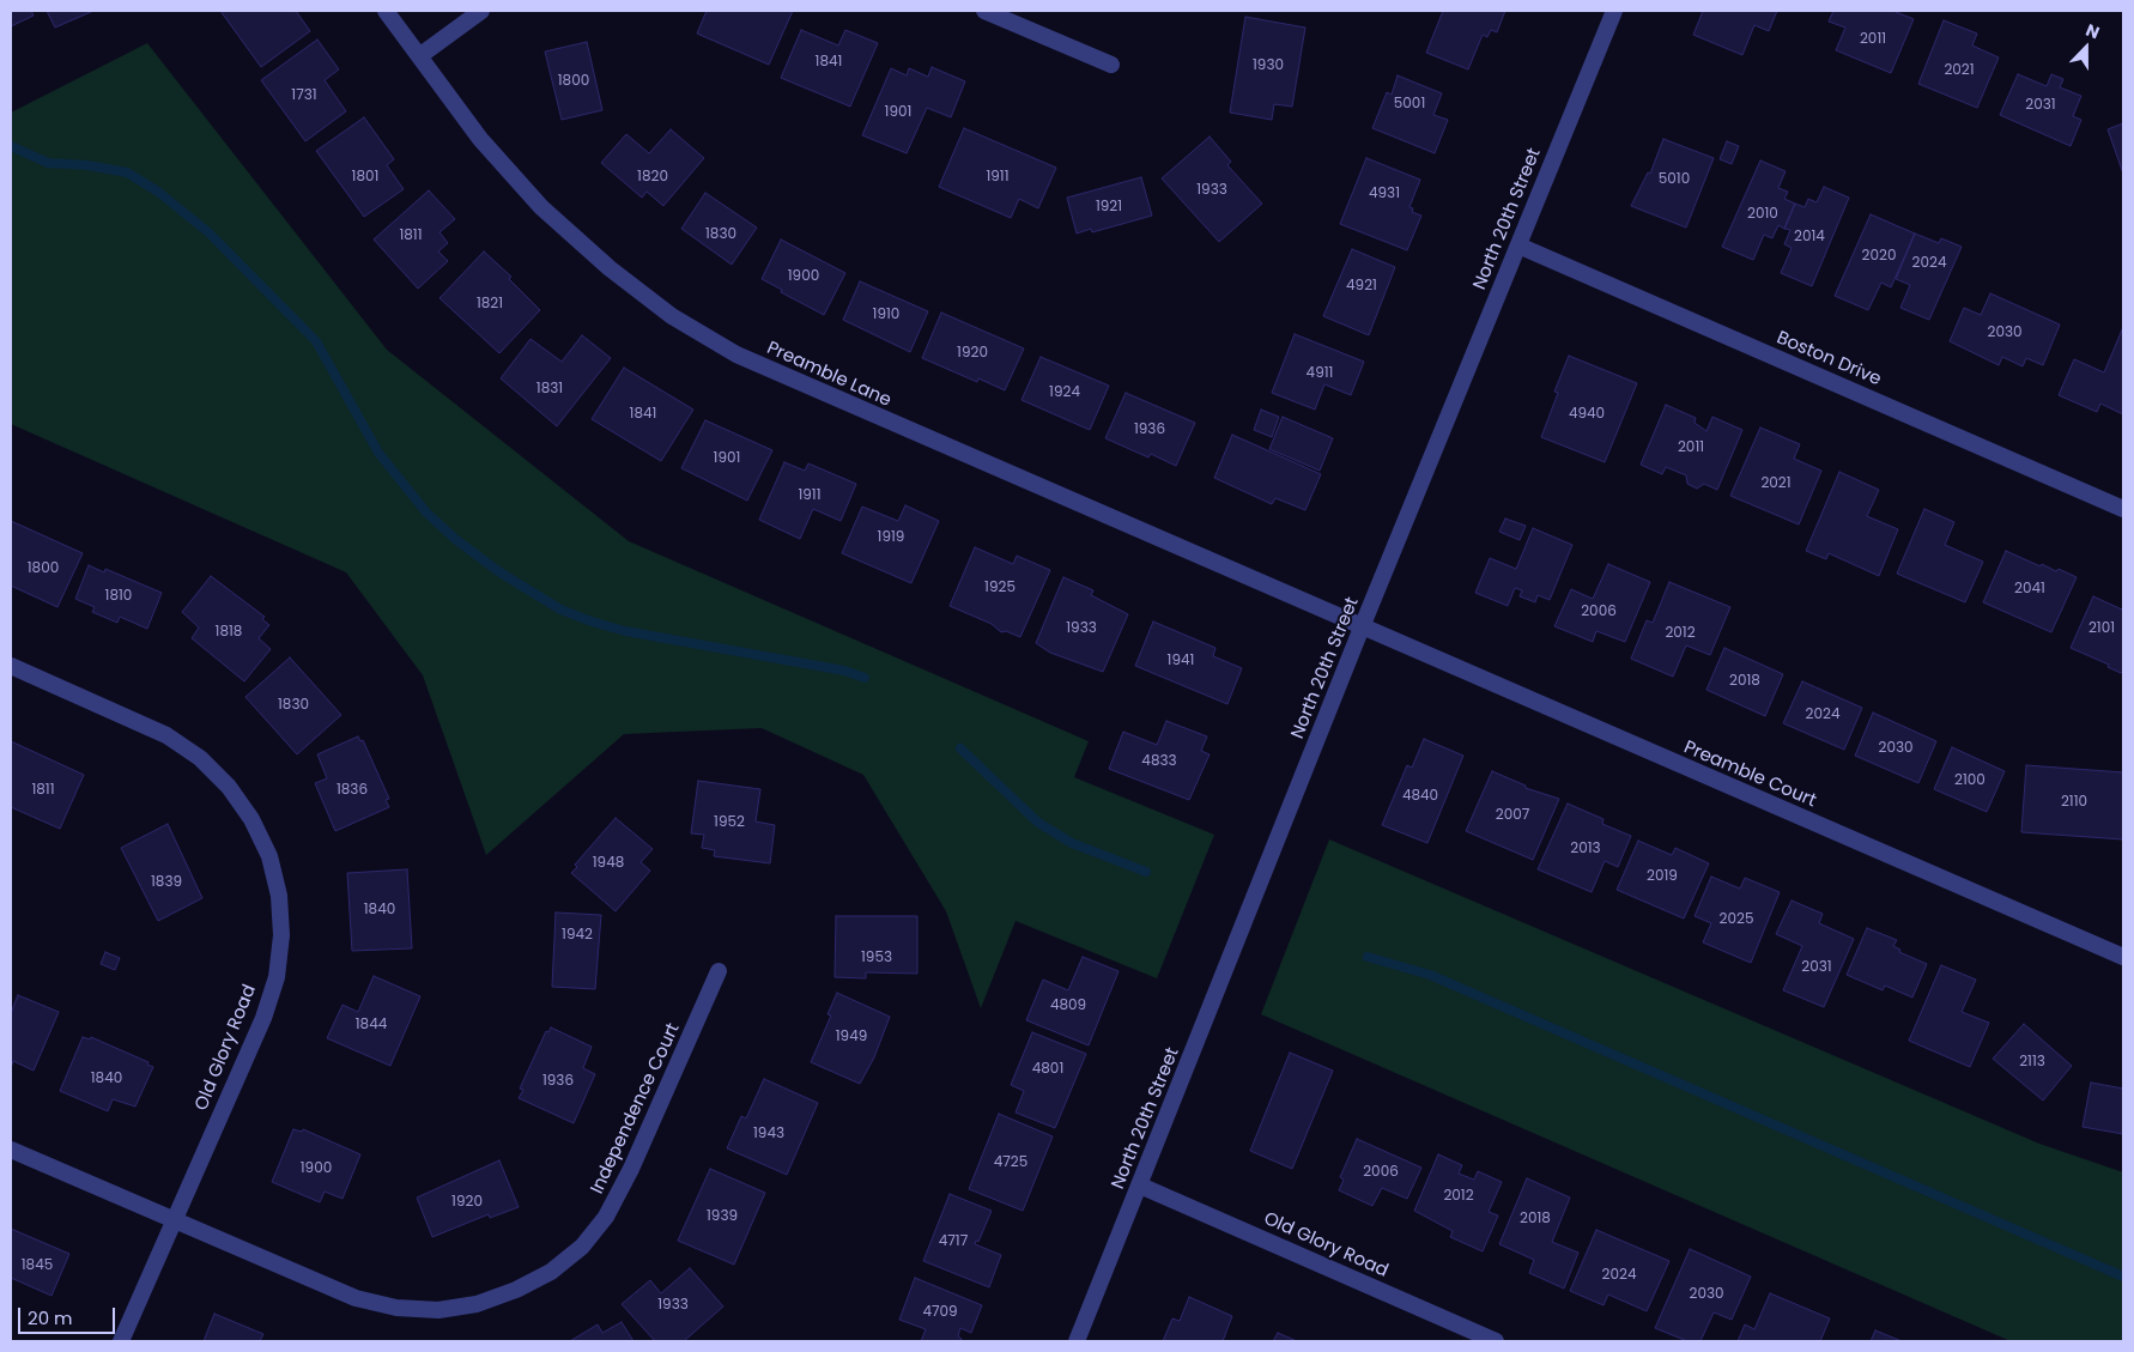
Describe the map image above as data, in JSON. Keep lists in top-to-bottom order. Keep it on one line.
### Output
{"streets":{"street":["North 20th Street","Boston Drive","Preamble Lane","Preamble Court","Old Glory Road","Independence Court"]},"crossings":[["North 20th Street","Boston Drive"],["North 20th Street","Preamble Lane"],["North 20th Street","Preamble Court"],["North 20th Street","Old Glory Road"],["Preamble Lane","Preamble Court"],["Old Glory Road","Independence Court"]],"house_numbers":["2011","1841","1930","2021","1800","1731","5001","2031","1901","1801","1820","1911","5010","1933","4931","1921","2010","1830","1811","2014","2020","2024","1900","4921","1821","1910","2030","1920","4911","1831","1924","1841","4940","1936","2011","1901","2021","1911","1919","1800","1925","2041","1810","2006","1933","2101","1818","2012","1941","2018","1830","2024","2030","4833","2100","1811","1836","4840","2110","2007","1952","2013","1948","2019","1839","1840","2025","1942","1953","2031","4809","1844","1949","2113","4801","1840","1936","1943","4725","1900","2006","2012","1920","1939","2018","4717","1845","2024","2030","1933","4709"],"scale_bar":"20 m","north":"top"}
